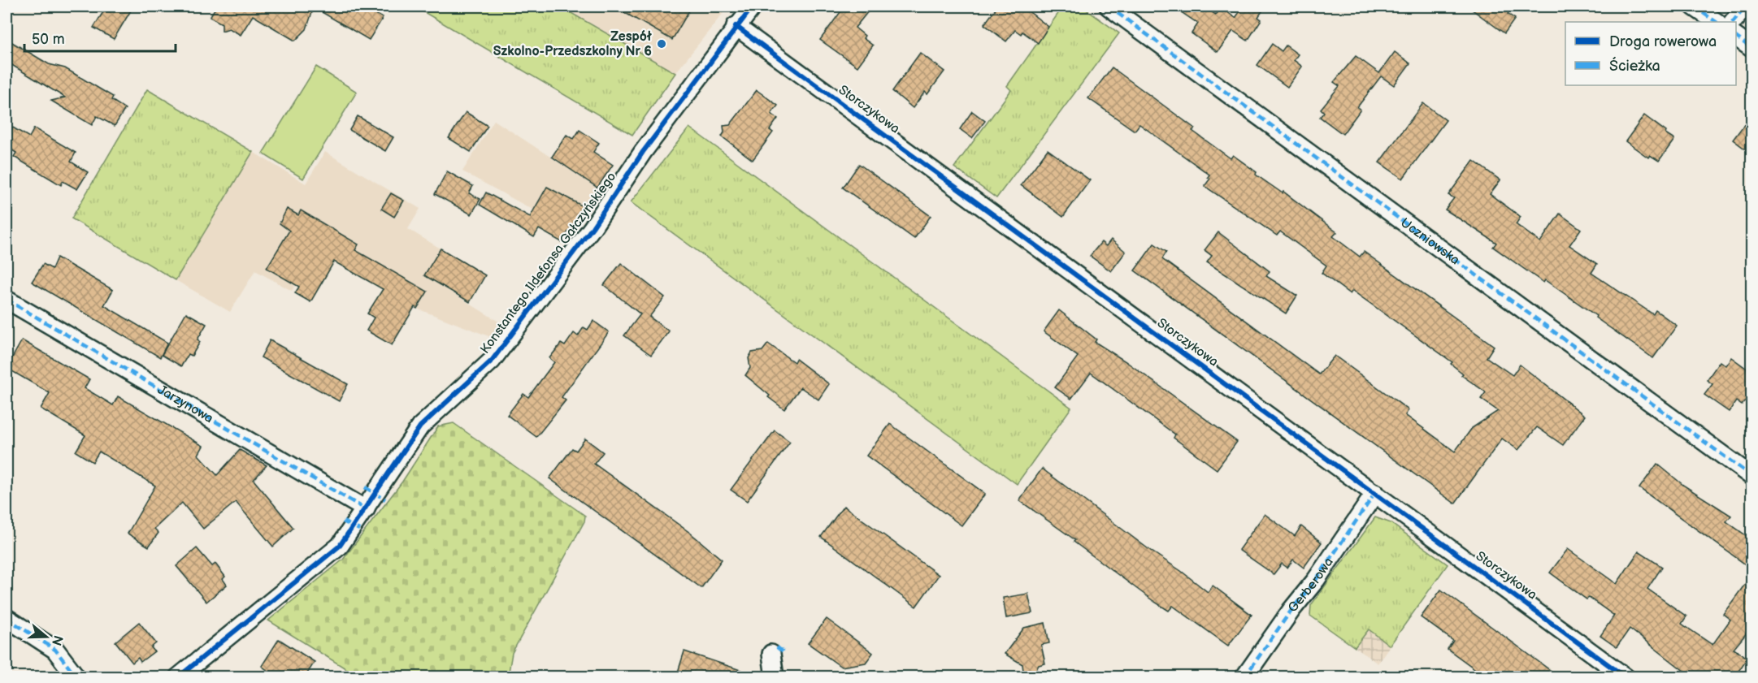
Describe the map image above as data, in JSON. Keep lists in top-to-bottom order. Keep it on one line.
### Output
{"streets":{"street":["Storczykowa","Uczniowska","Konstantego Ildefonsa Gałczyńskiego","Jarzynowa","Gerberowa"]},"crossings":[["Storczykowa","Konstantego Ildefonsa Gałczyńskiego"],["Storczykowa","Gerberowa"],["Konstantego Ildefonsa Gałczyńskiego","Jarzynowa"]],"places":["Zespół Szkolno-Przedszkolny Nr 6"],"legend":["Droga rowerowa","Ścieżka"],"scale_bar":"50 m","north":"right"}
